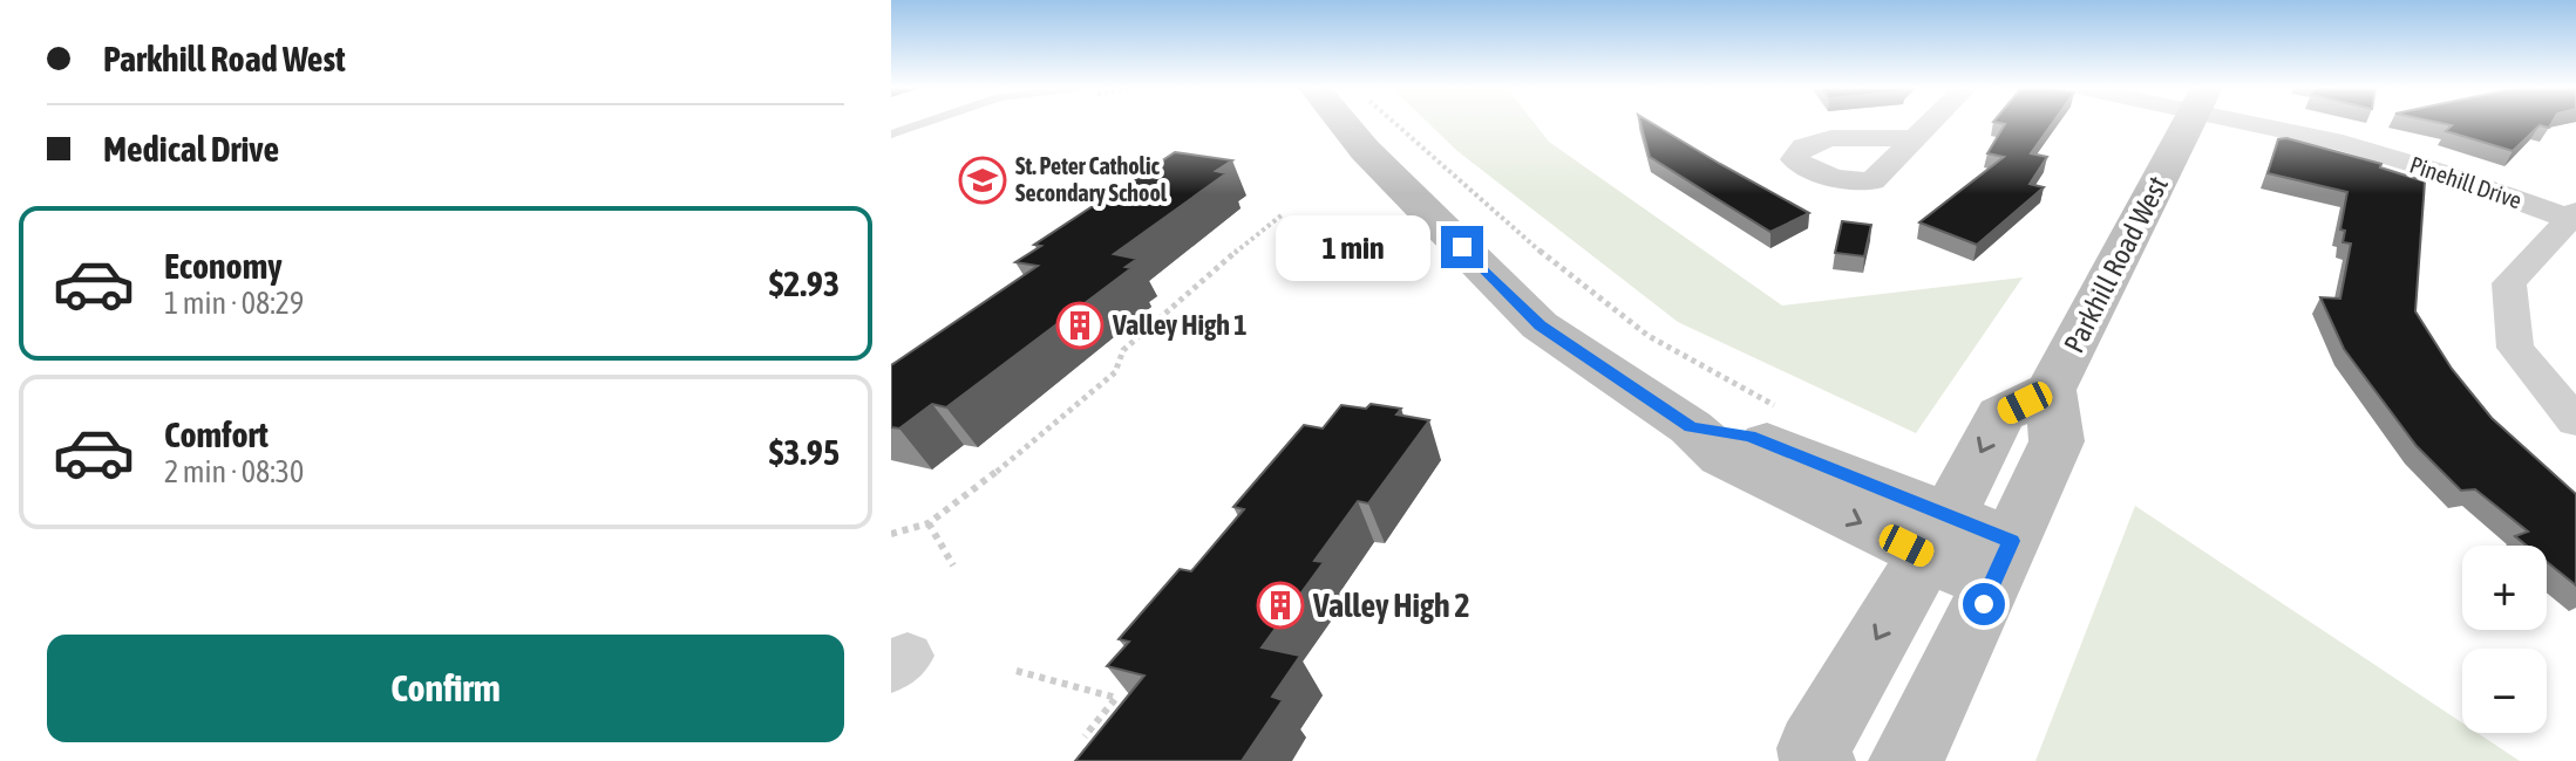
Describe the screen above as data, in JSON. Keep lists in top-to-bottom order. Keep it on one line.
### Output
{"streets":{"main road":["Parkhill Road West"],"street":["Pinehill Drive"]},"places":{"school or university":["St. Peter Catholic Secondary School"],"building":["Valley High 1","Valley High 2"]},"page":{"banner":["Parkhill Road West","Medical Drive"],"list":[{"name":"Economy","note":"1 min · 08:29","value":"$2.93"},{"name":"Comfort","note":"2 min · 08:30","value":"$3.95"}],"bubble":"1 min","map_buttons":["+","−"],"buttons":"Confirm"}}
